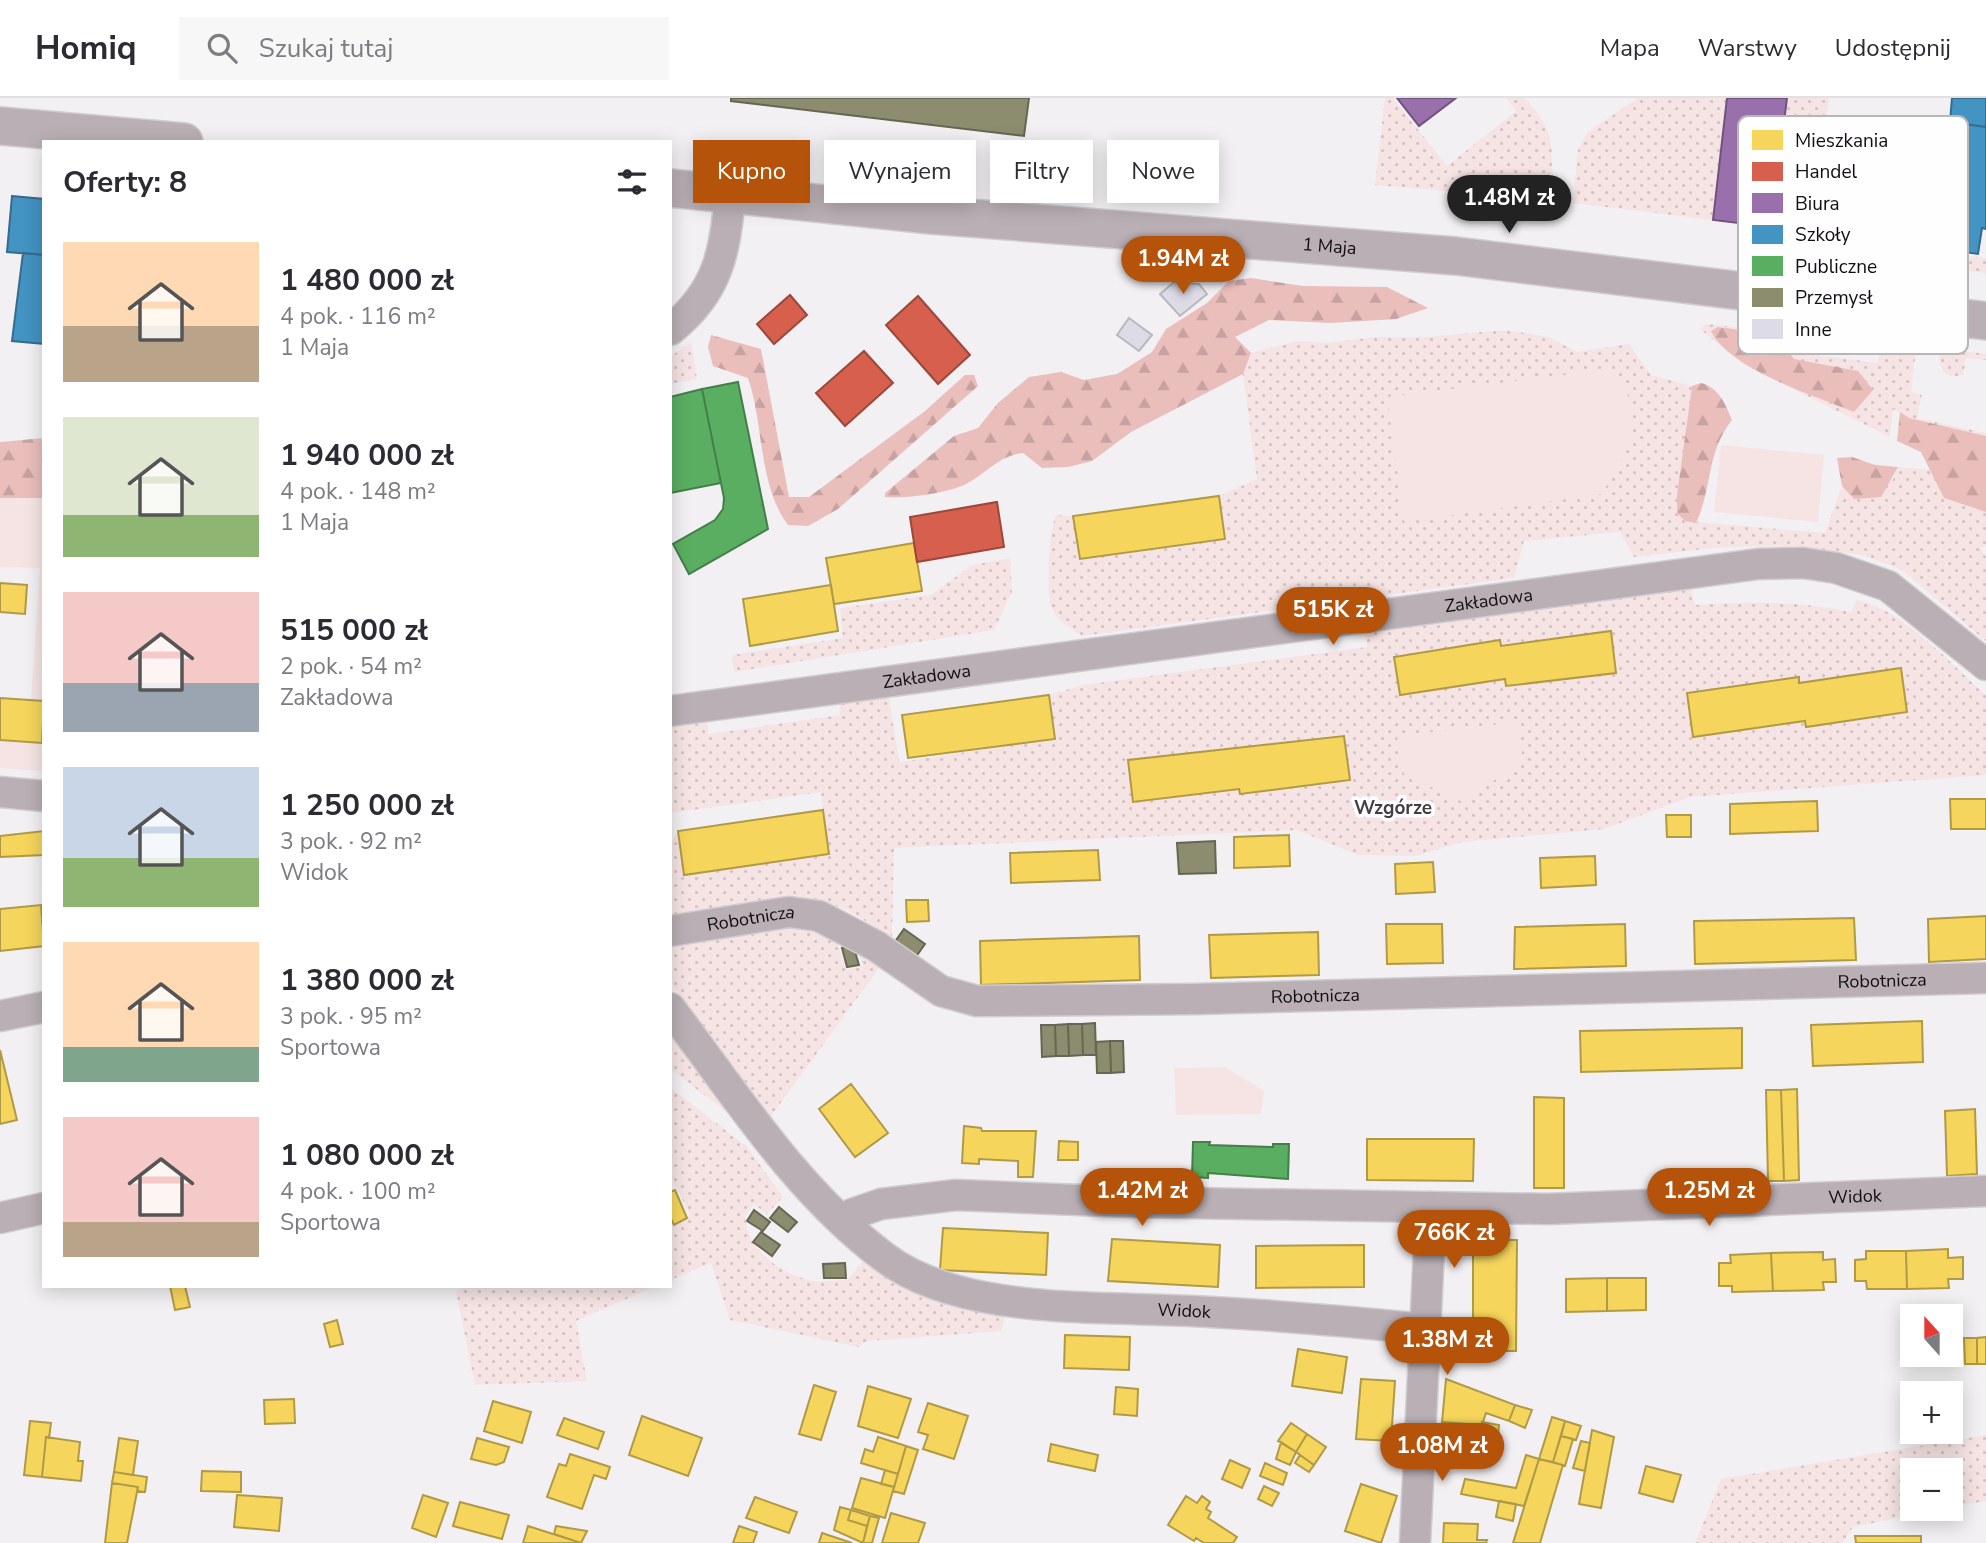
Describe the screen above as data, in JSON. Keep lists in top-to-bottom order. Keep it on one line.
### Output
{"streets":{"street":["1 Maja","Zakładowa","Robotnicza","Widok"]},"districts":["Wzgórze"],"legend":["Mieszkania","Handel","Biura","Szkoły","Publiczne","Przemysł","Inne"],"north":"top","page":{"header":"Homiq","search":"Szukaj tutaj","nav":["Mapa","Warstwy","Udostępnij"],"chip":["Kupno","Wynajem","Filtry","Nowe"],"heading":"Oferty: 8","price":["1.48M zł","1.94M zł","515K zł","1.42M zł","1.25M zł","766K zł","1.38M zł","1.08M zł"],"list":[{"name":"1 480 000 zł","note":"4 pok. · 116 m² · 1 Maja"},{"name":"1 940 000 zł","note":"4 pok. · 148 m² · 1 Maja"},{"name":"515 000 zł","note":"2 pok. · 54 m² · Zakładowa"},{"name":"1 250 000 zł","note":"3 pok. · 92 m² · Widok"},{"name":"1 380 000 zł","note":"3 pok. · 95 m² · Sportowa"},{"name":"1 080 000 zł","note":"4 pok. · 100 m² · Sportowa"}],"map_buttons":["+","−"]}}
